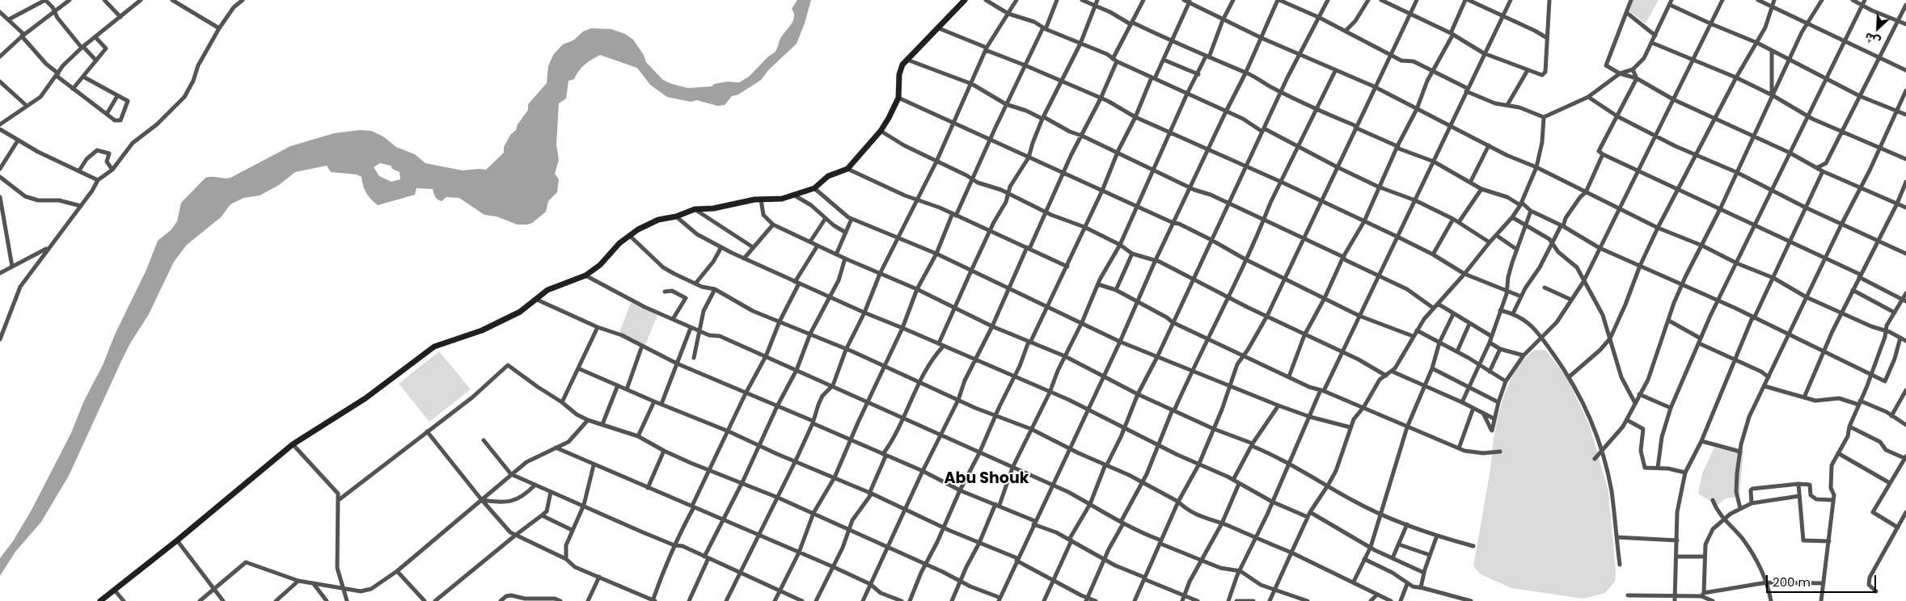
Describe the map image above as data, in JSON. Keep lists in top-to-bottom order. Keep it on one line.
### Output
{"districts":["Abu Shouk"],"scale_bar":"200 m","north":"bottom left"}
